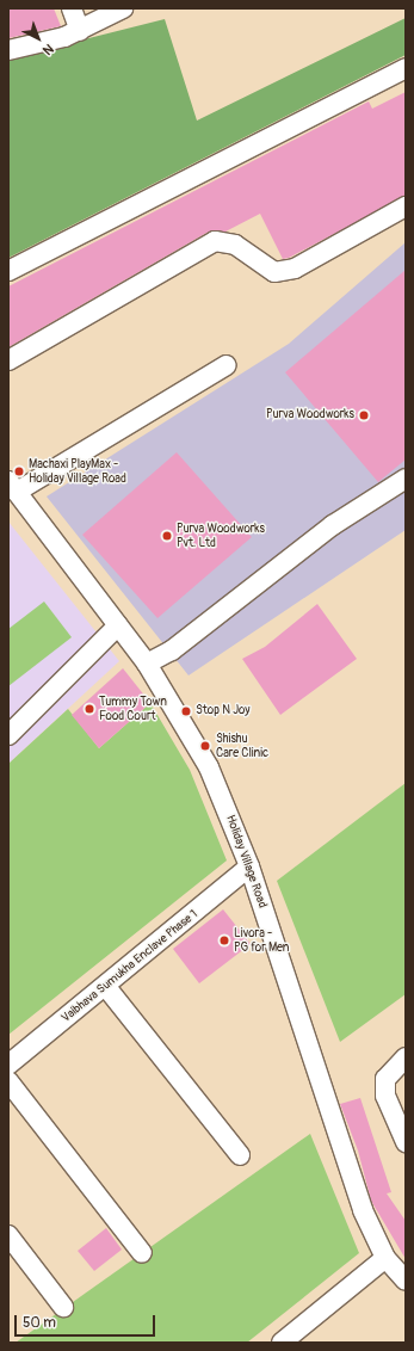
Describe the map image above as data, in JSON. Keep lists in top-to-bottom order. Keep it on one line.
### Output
{"streets":{"street":["Holiday Village Road","Vaibhava Sumukha Enclave Phase 1"]},"crossings":[["Holiday Village Road","Vaibhava Sumukha Enclave Phase 1"]],"places":["Purva Woodworks","Machaxi PlayMax - Holiday Village Road","Purva Woodworks Pvt. Ltd","Tummy Town Food Court","Stop N Joy","Shishu Care Clinic","Livora - PG for Men"],"scale_bar":"50 m","north":"bottom right"}
